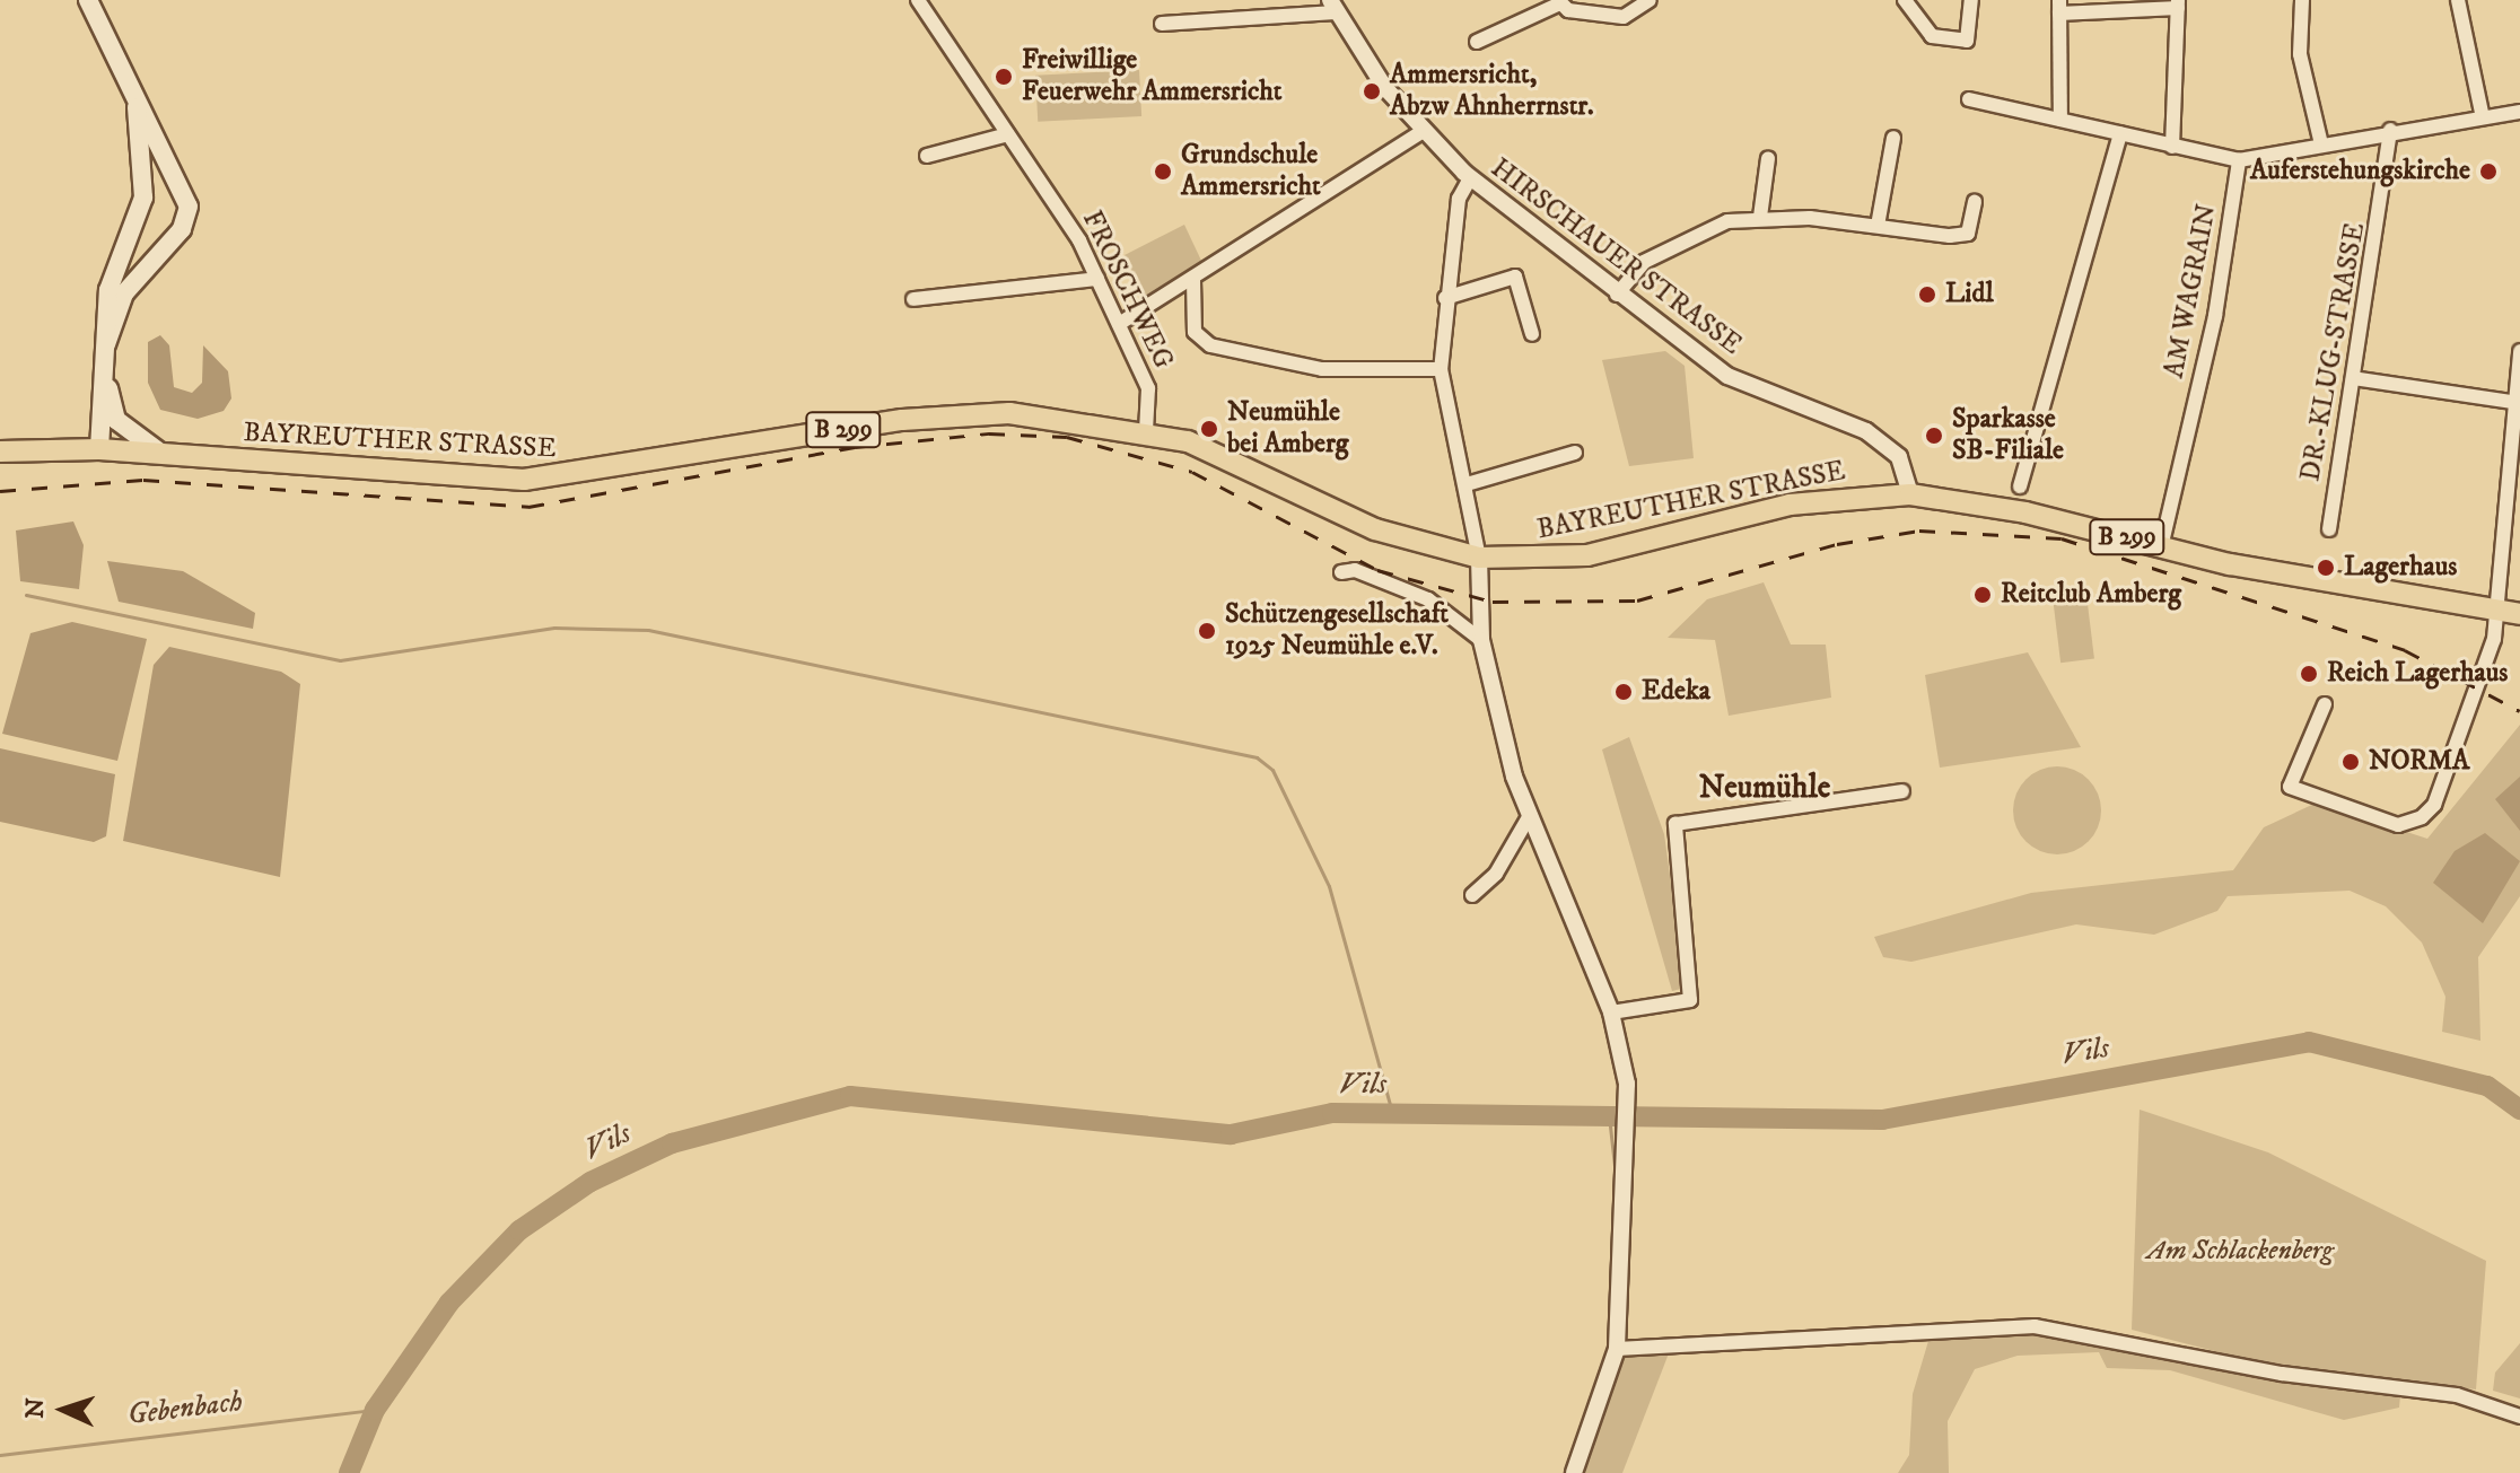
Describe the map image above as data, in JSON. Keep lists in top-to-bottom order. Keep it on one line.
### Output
{"streets":{"main road":["B 299","BAYREUTHER STRASSE"],"street":["HIRSCHAUER STRASSE","FROSCHWEG","AM WAGRAIN","DR.-KLUG-STRASSE"]},"crossings":[["HIRSCHAUER STRASSE","BAYREUTHER STRASSE"],["FROSCHWEG","BAYREUTHER STRASSE"],["AM WAGRAIN","BAYREUTHER STRASSE"]],"districts":["Neumühle"],"water":["Vils","Gebenbach"],"parks":["Am Schlackenberg"],"places":["Freiwillige Feuerwehr Ammersricht","Ammersricht, Abzw Ahnherrnstr.","Grundschule Ammersricht","Auferstehungskirche","Lidl","Neumühle bei Amberg","Sparkasse SB-Filiale","Lagerhaus","Reitclub Amberg","Schützengesellschaft 1925 Neumühle e.V.","Reich Lagerhaus","Edeka","NORMA"],"north":"left"}
